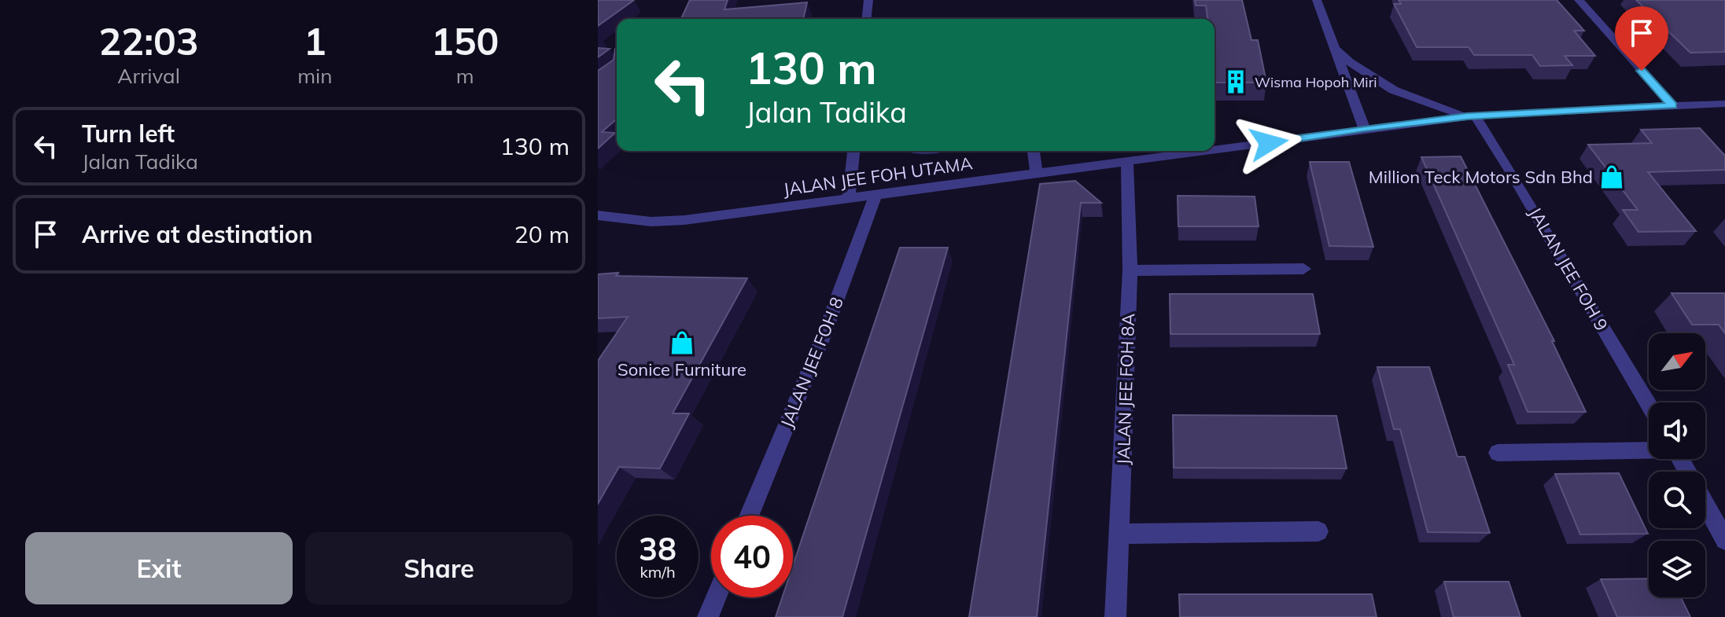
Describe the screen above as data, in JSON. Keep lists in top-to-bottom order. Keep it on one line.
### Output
{"streets":{"street":["JALAN JEE FOH UTAMA","JALAN JEE FOH 9","JALAN JEE FOH 8","JALAN JEE FOH 8A"]},"crossings":[["JALAN JEE FOH UTAMA","JALAN JEE FOH 9"],["JALAN JEE FOH UTAMA","JALAN JEE FOH 8"],["JALAN JEE FOH UTAMA","JALAN JEE FOH 8A"]],"places":{"building":["Wisma Hopoh Miri"],"shop":["Million Teck Motors Sdn Bhd","Sonice Furniture"]},"north":"top right","page":{"eta":["22:03","Arrival","1","min","150","m"],"turn":["130 m","Jalan Tadika"],"list":[{"name":"Turn left","note":"Jalan Tadika","value":"130 m"},{"name":"Arrive at destination","value":"20 m"}],"speed":"38 km/h","limit":"40","buttons":["Exit","Share"]}}
